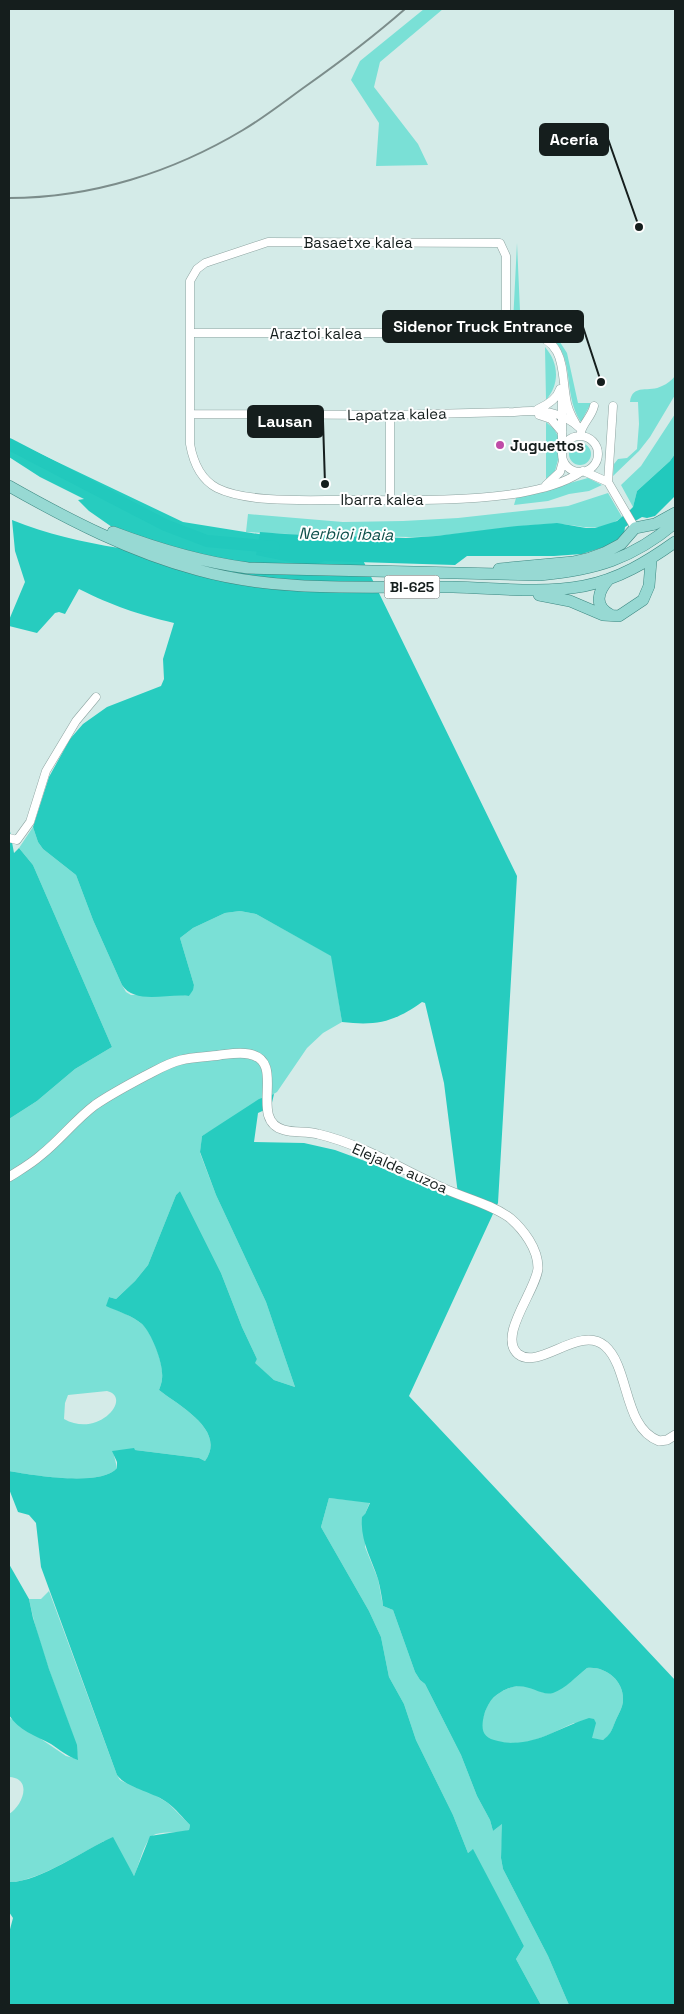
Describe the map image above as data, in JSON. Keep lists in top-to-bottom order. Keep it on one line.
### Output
{"streets":{"main road":["BI-625"],"street":["Basaetxe kalea","Araztoi kalea","Lapatza kalea","Ibarra kalea","Elejalde auzoa"]},"crossings":[["Basaetxe kalea","Araztoi kalea"],["Basaetxe kalea","Ibarra kalea"],["Araztoi kalea","Ibarra kalea"],["Lapatza kalea","Ibarra kalea"]],"water":["Nerbioi ibaia"],"places":["Acería","Sidenor Truck Entrance","Juguettos","Lausan"]}
